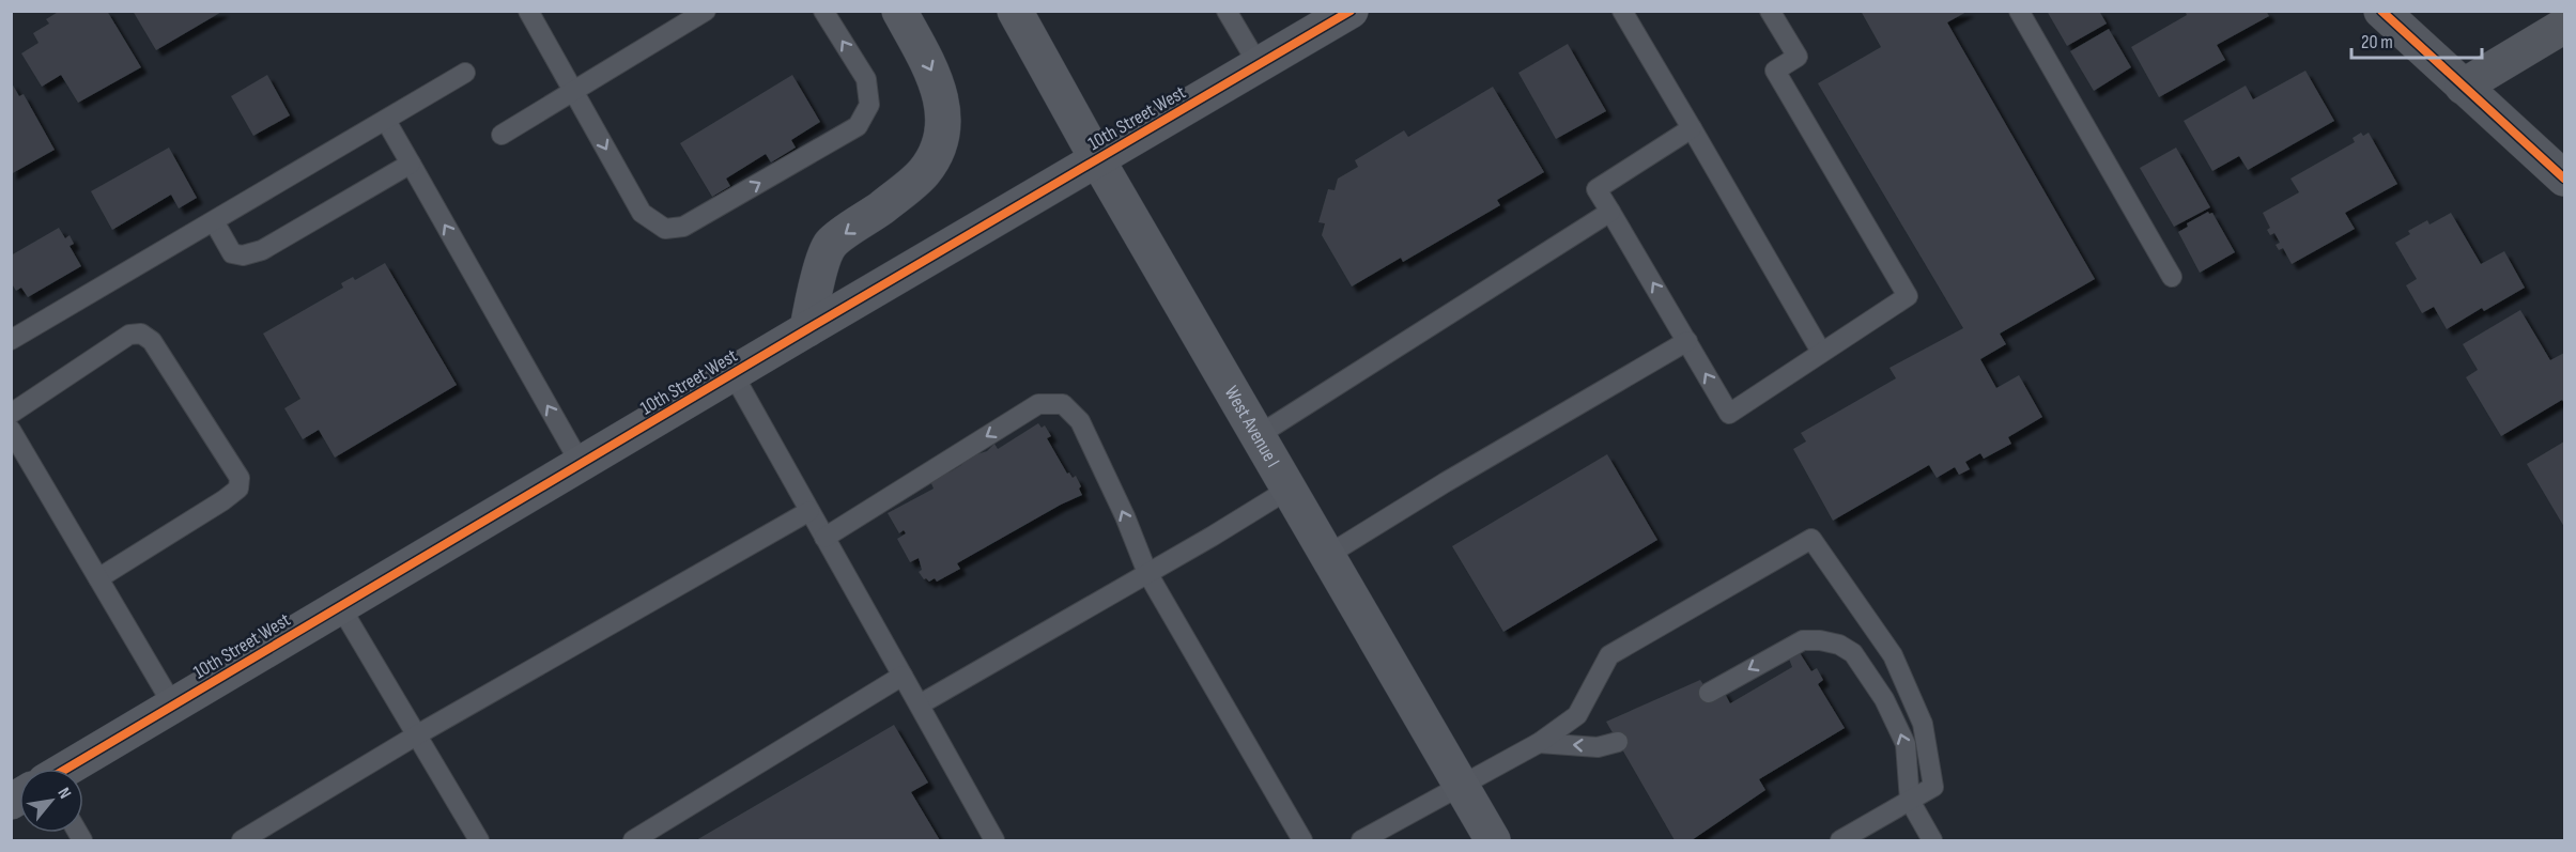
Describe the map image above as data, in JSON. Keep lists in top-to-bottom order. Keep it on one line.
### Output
{"streets":{"main road":["10th Street West","West Avenue I"]},"crossings":[["10th Street West","West Avenue I"]],"scale_bar":"20 m","north":"top right"}
